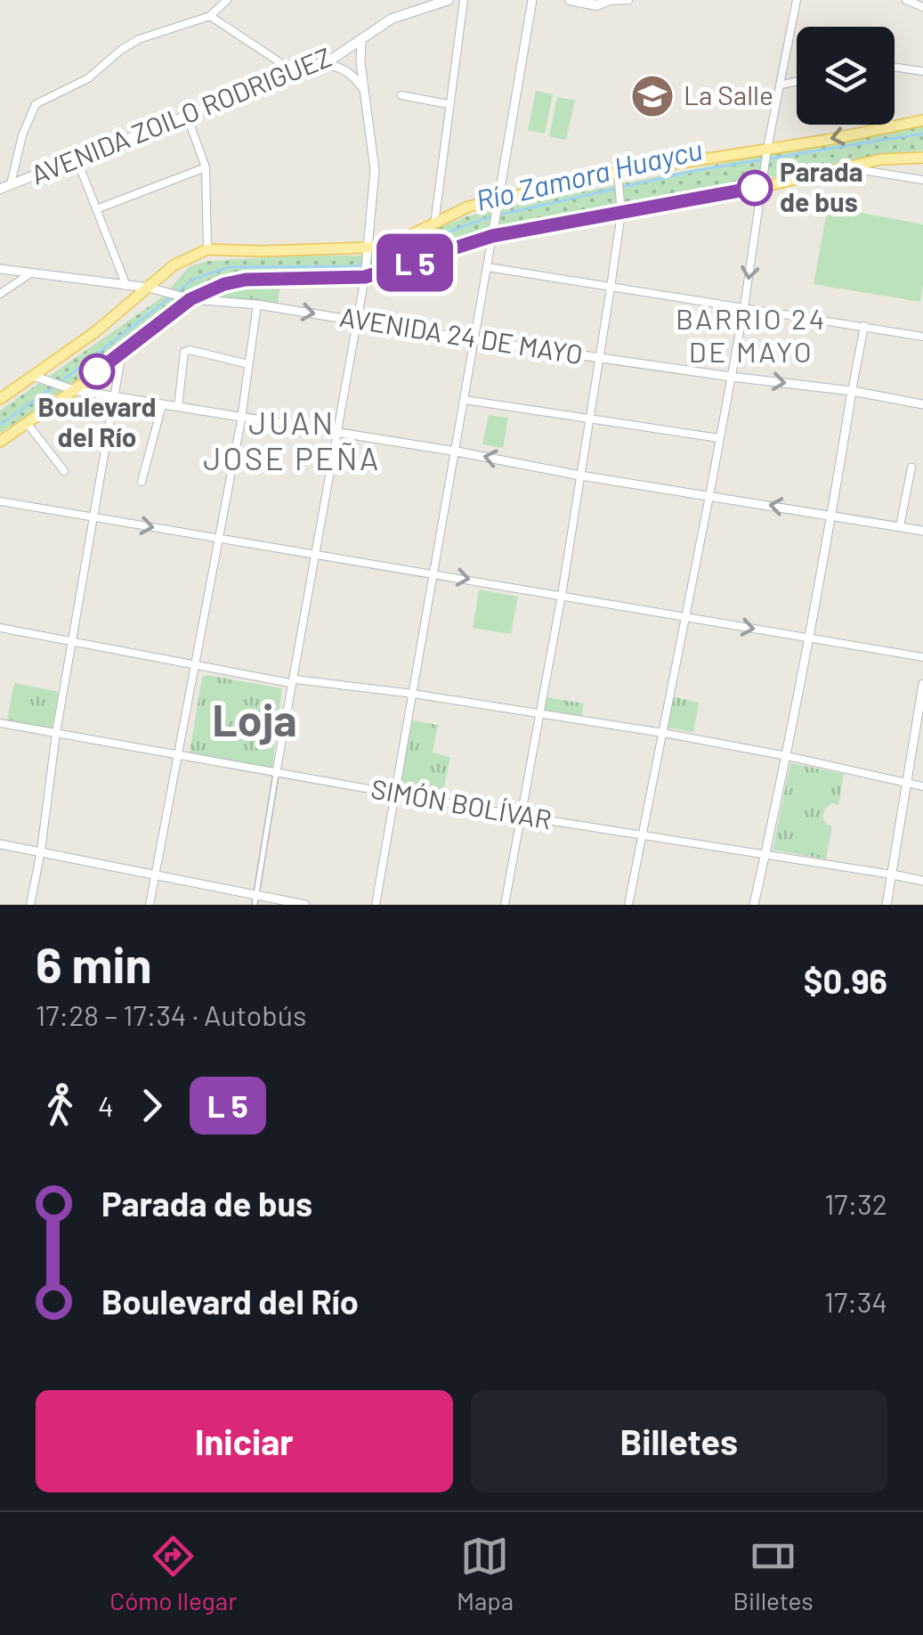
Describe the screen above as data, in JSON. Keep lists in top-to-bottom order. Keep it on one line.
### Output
{"streets":{"main road":["AVENIDA ZOILO RODRIGUEZ"],"street":["AVENIDA 24 DE MAYO","SIMÓN BOLÍVAR"]},"districts":["BARRIO 24 DE MAYO","JUAN JOSE PEÑA","Loja"],"water":["Río Zamora Huaycu"],"places":{"school or university":["La Salle"],"other":["Parada de bus","Boulevard del Río"]},"page":{"on_map":"L 5","heading":["6 min","17:28 – 17:34 · Autobús","$0.96"],"legs":["4","L 5"],"list":[{"name":"Parada de bus","value":"17:32"},{"name":"Boulevard del Río","value":"17:34"}],"buttons":["Iniciar","Billetes"],"tabs":["Cómo llegar","Mapa","Billetes"]}}
